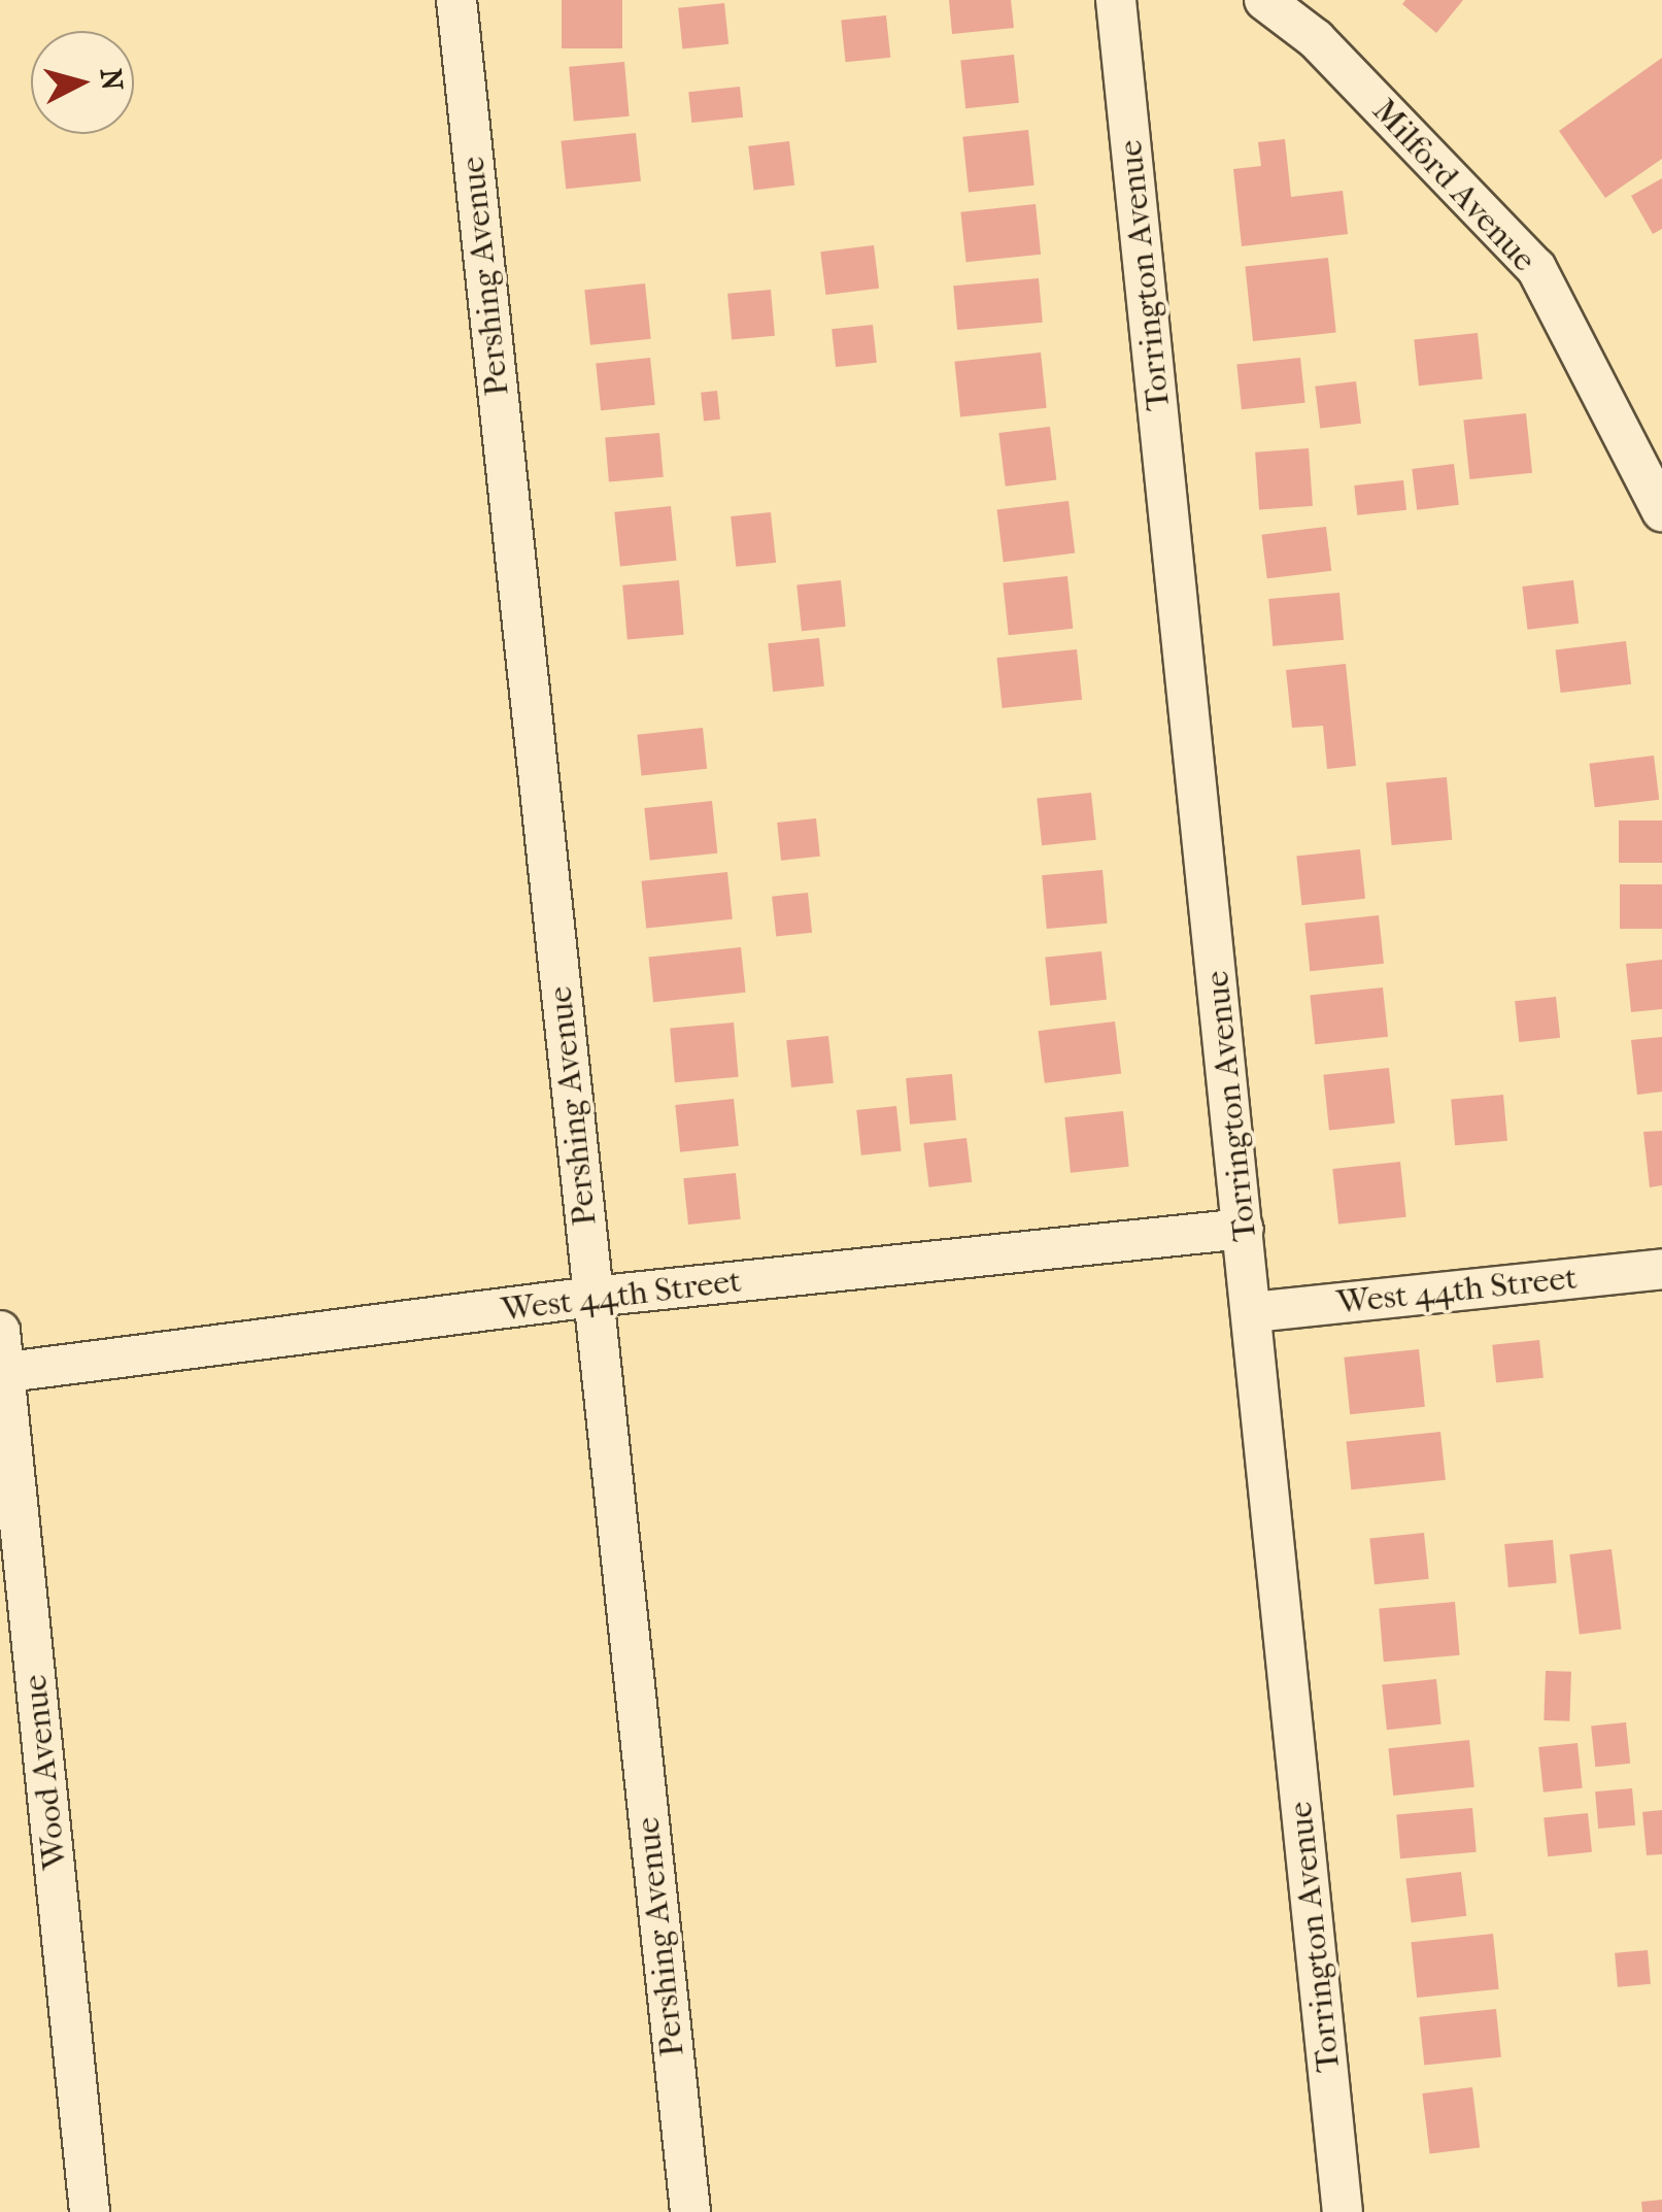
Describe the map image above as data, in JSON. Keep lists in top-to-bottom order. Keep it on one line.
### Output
{"streets":{"street":["Milford Avenue","Torrington Avenue","Pershing Avenue","West 44th Street","Wood Avenue"]},"crossings":[["Torrington Avenue","West 44th Street"],["Pershing Avenue","West 44th Street"],["West 44th Street","Wood Avenue"]],"north":"right"}
